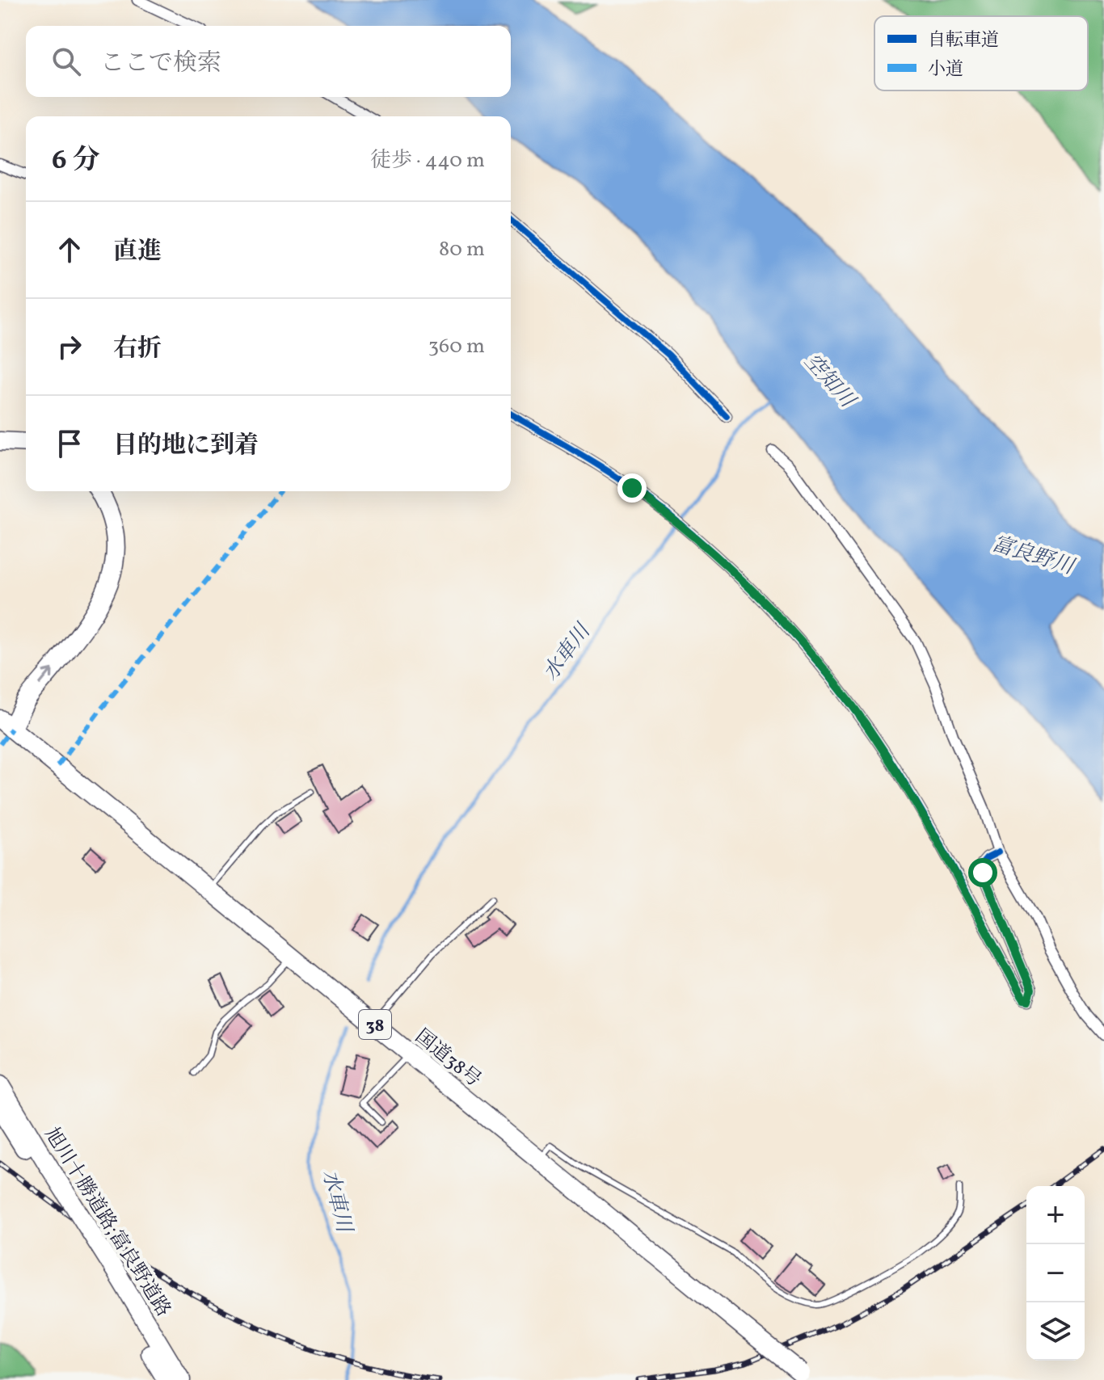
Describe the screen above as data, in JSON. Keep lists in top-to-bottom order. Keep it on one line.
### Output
{"streets":{"highway":["38","国道38号","旭川十勝道路;富良野道路"]},"crossings":[["38","国道38号"]],"water":["空知川","富良野川","水車川"],"legend":["自転車道","小道"],"page":{"search":"ここで検索","heading":["6 分","徒歩 · 440 m"],"list":[["直進","80 m"],["右折","360 m"],"目的地に到着"],"map_buttons":["+","−"]}}
